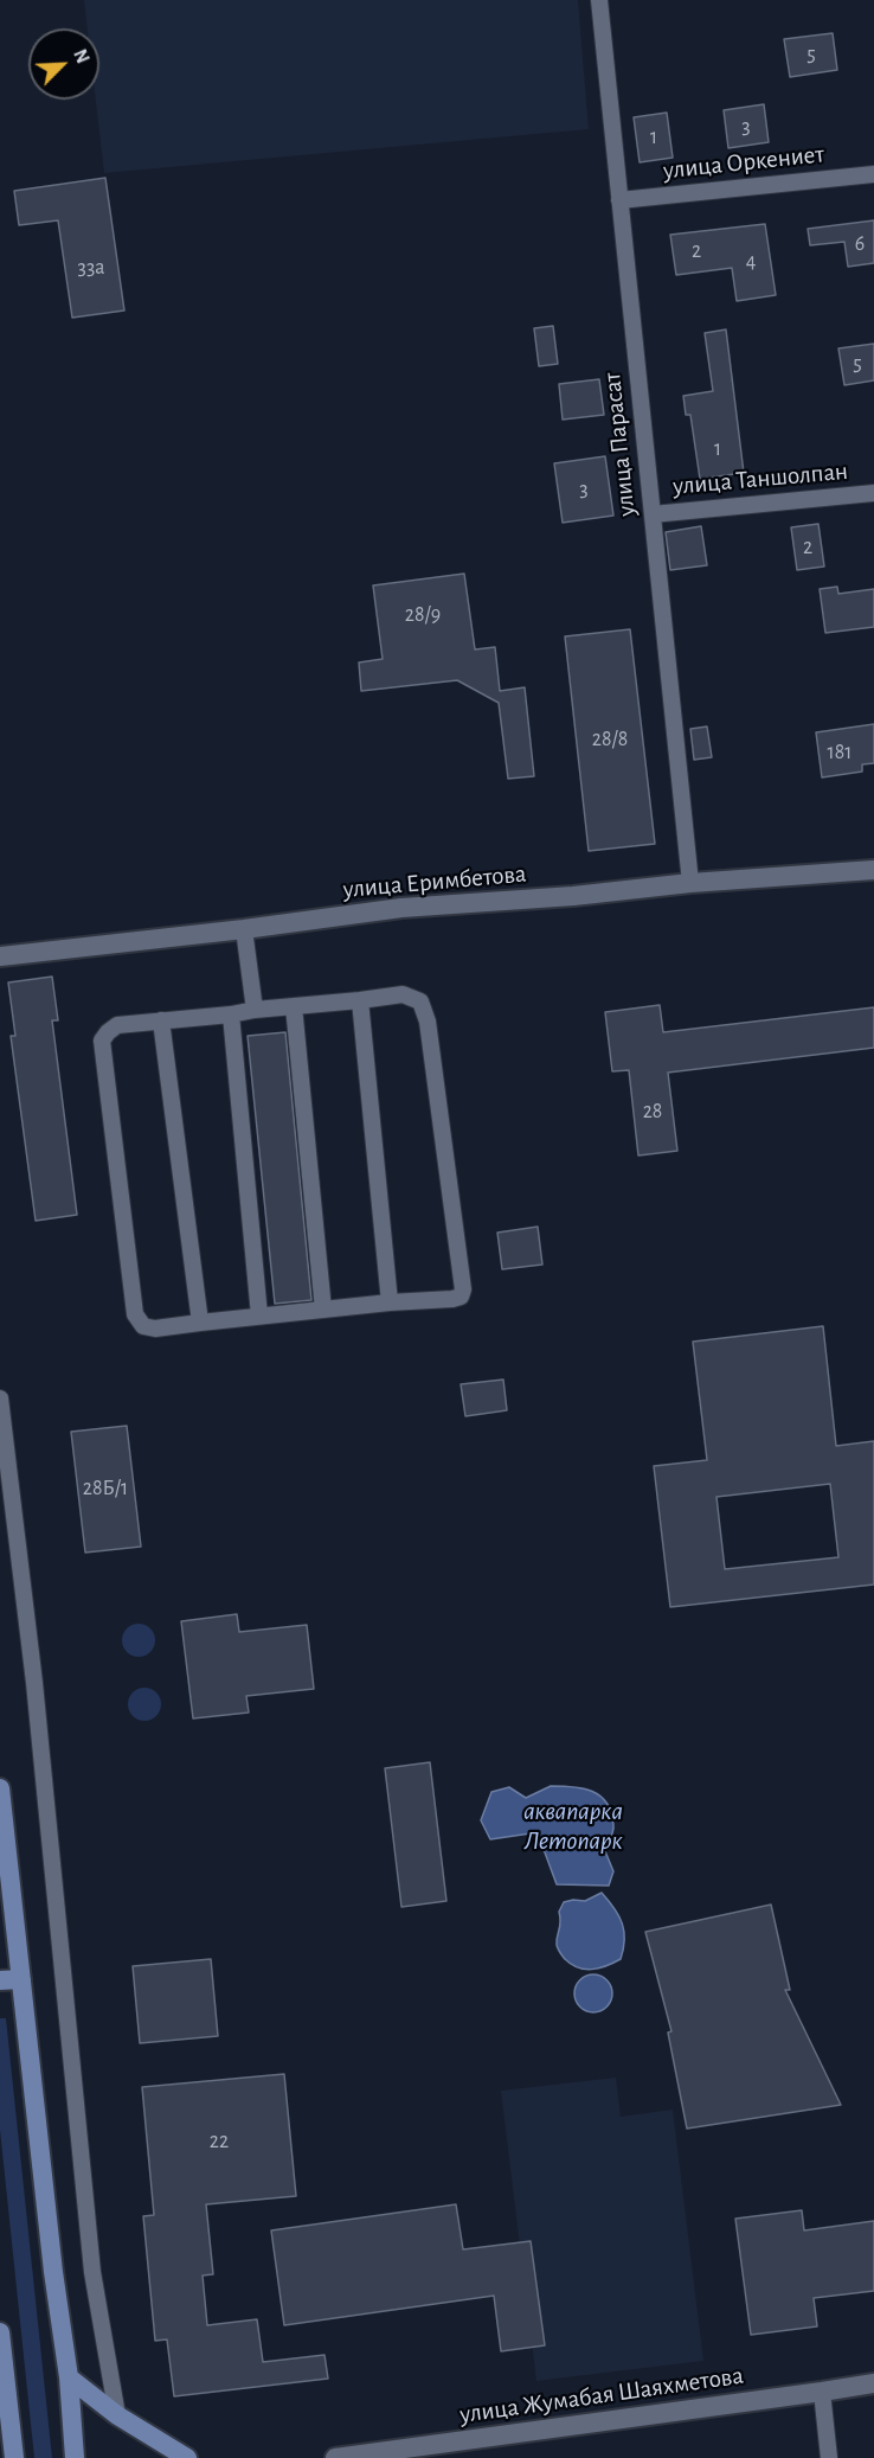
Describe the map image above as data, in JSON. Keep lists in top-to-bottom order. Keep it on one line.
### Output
{"streets":{"main road":["улица Еримбетова","улица Жумабая Шаяхметова"],"street":["улица Оркениет","улица Парасат","улица Таншолпан"]},"crossings":[["улица Оркениет","улица Парасат"],["улица Парасат","улица Таншолпан"],["улица Парасат","улица Еримбетова"]],"water":["аквапарка Летопарк"],"house_numbers":["5","3","1","6","2","4","33а","5","1","3","2","28/9","28/8","181","28","28Б/1","22"],"north":"top right"}
